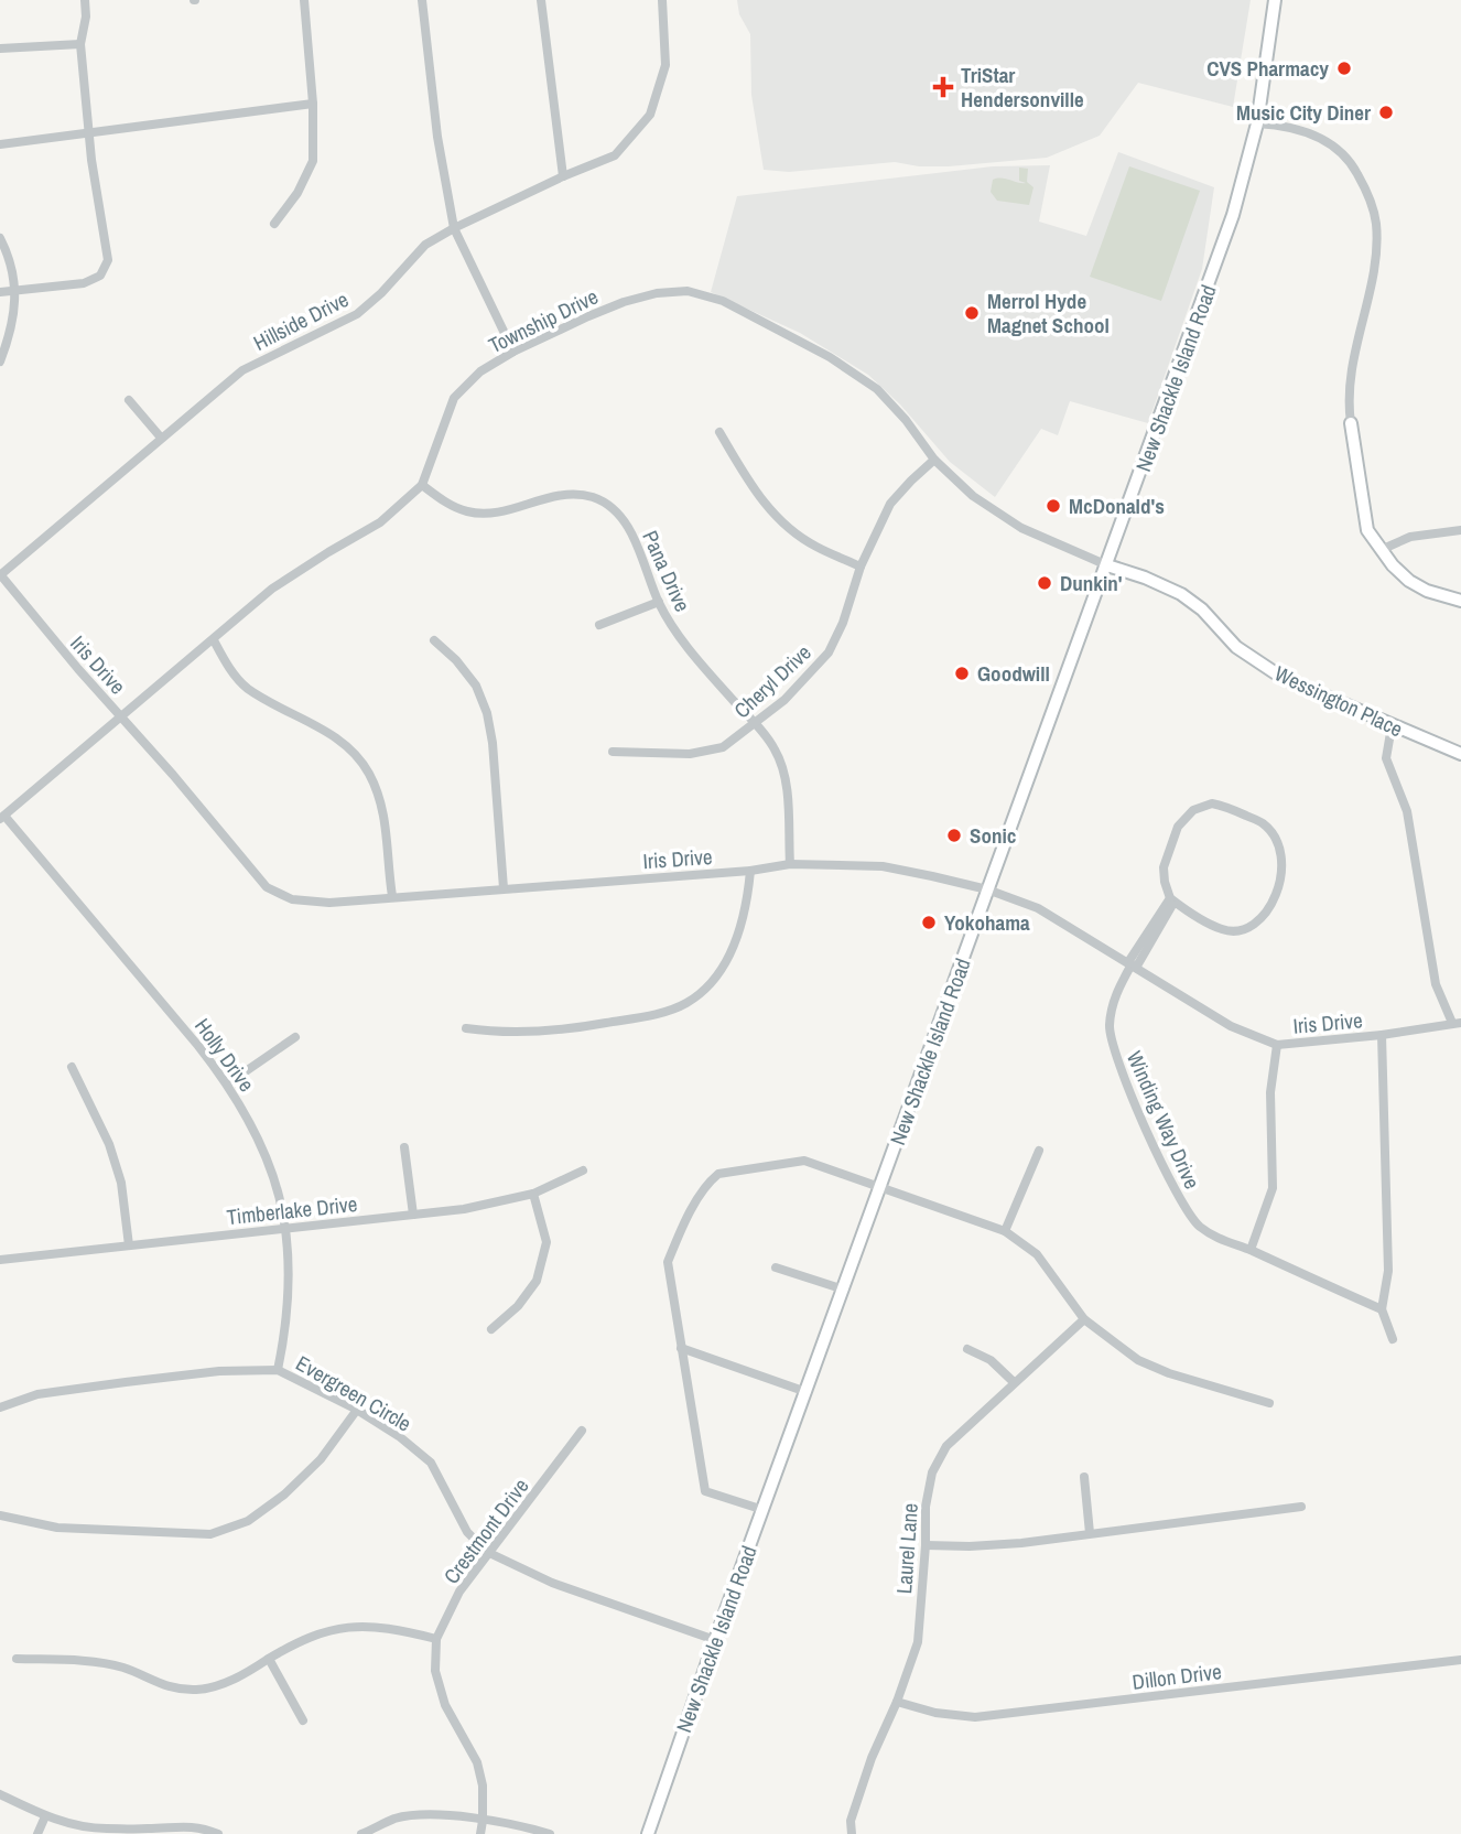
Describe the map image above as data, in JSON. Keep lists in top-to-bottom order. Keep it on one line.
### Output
{"streets":{"main road":["New Shackle Island Road","Wessington Place"],"street":["Hillside Drive","Township Drive","Pana Drive","Iris Drive","Cheryl Drive","Holly Drive","Winding Way Drive","Timberlake Drive","Evergreen Circle","Crestmont Drive","Laurel Lane","Dillon Drive"]},"crossings":[["Hillside Drive","Iris Drive"],["Township Drive","New Shackle Island Road"],["Township Drive","Pana Drive"],["Township Drive","Iris Drive"],["Township Drive","Cheryl Drive"],["Township Drive","Wessington Place"],["Township Drive","Holly Drive"],["New Shackle Island Road","Iris Drive"],["New Shackle Island Road","Wessington Place"],["New Shackle Island Road","Evergreen Circle"],["Pana Drive","Iris Drive"],["Pana Drive","Cheryl Drive"],["Iris Drive","Winding Way Drive"],["Holly Drive","Timberlake Drive"],["Holly Drive","Evergreen Circle"],["Evergreen Circle","Crestmont Drive"],["Laurel Lane","Dillon Drive"]],"places":{"other":["CVS Pharmacy","Music City Diner","Merrol Hyde Magnet School","McDonald's","Dunkin'","Goodwill","Sonic","Yokohama"],"health":["TriStar Hendersonville"]}}
